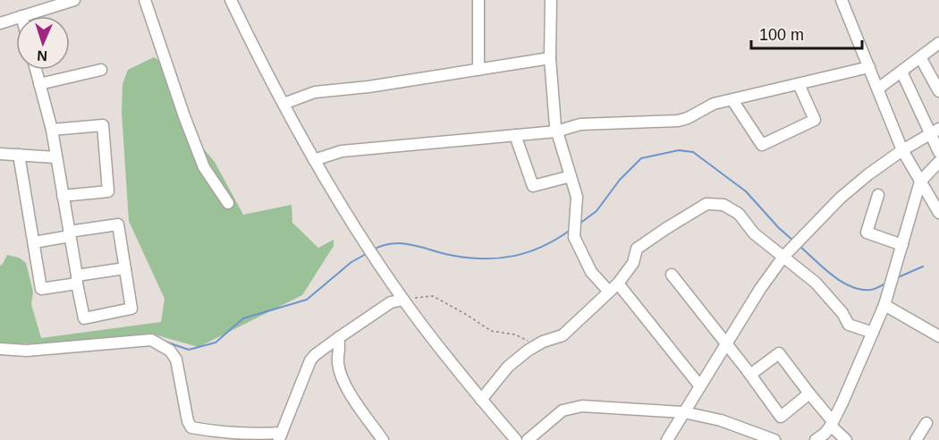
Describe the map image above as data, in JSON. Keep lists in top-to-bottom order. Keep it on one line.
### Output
{"scale_bar":"100 m","north":"bottom"}
